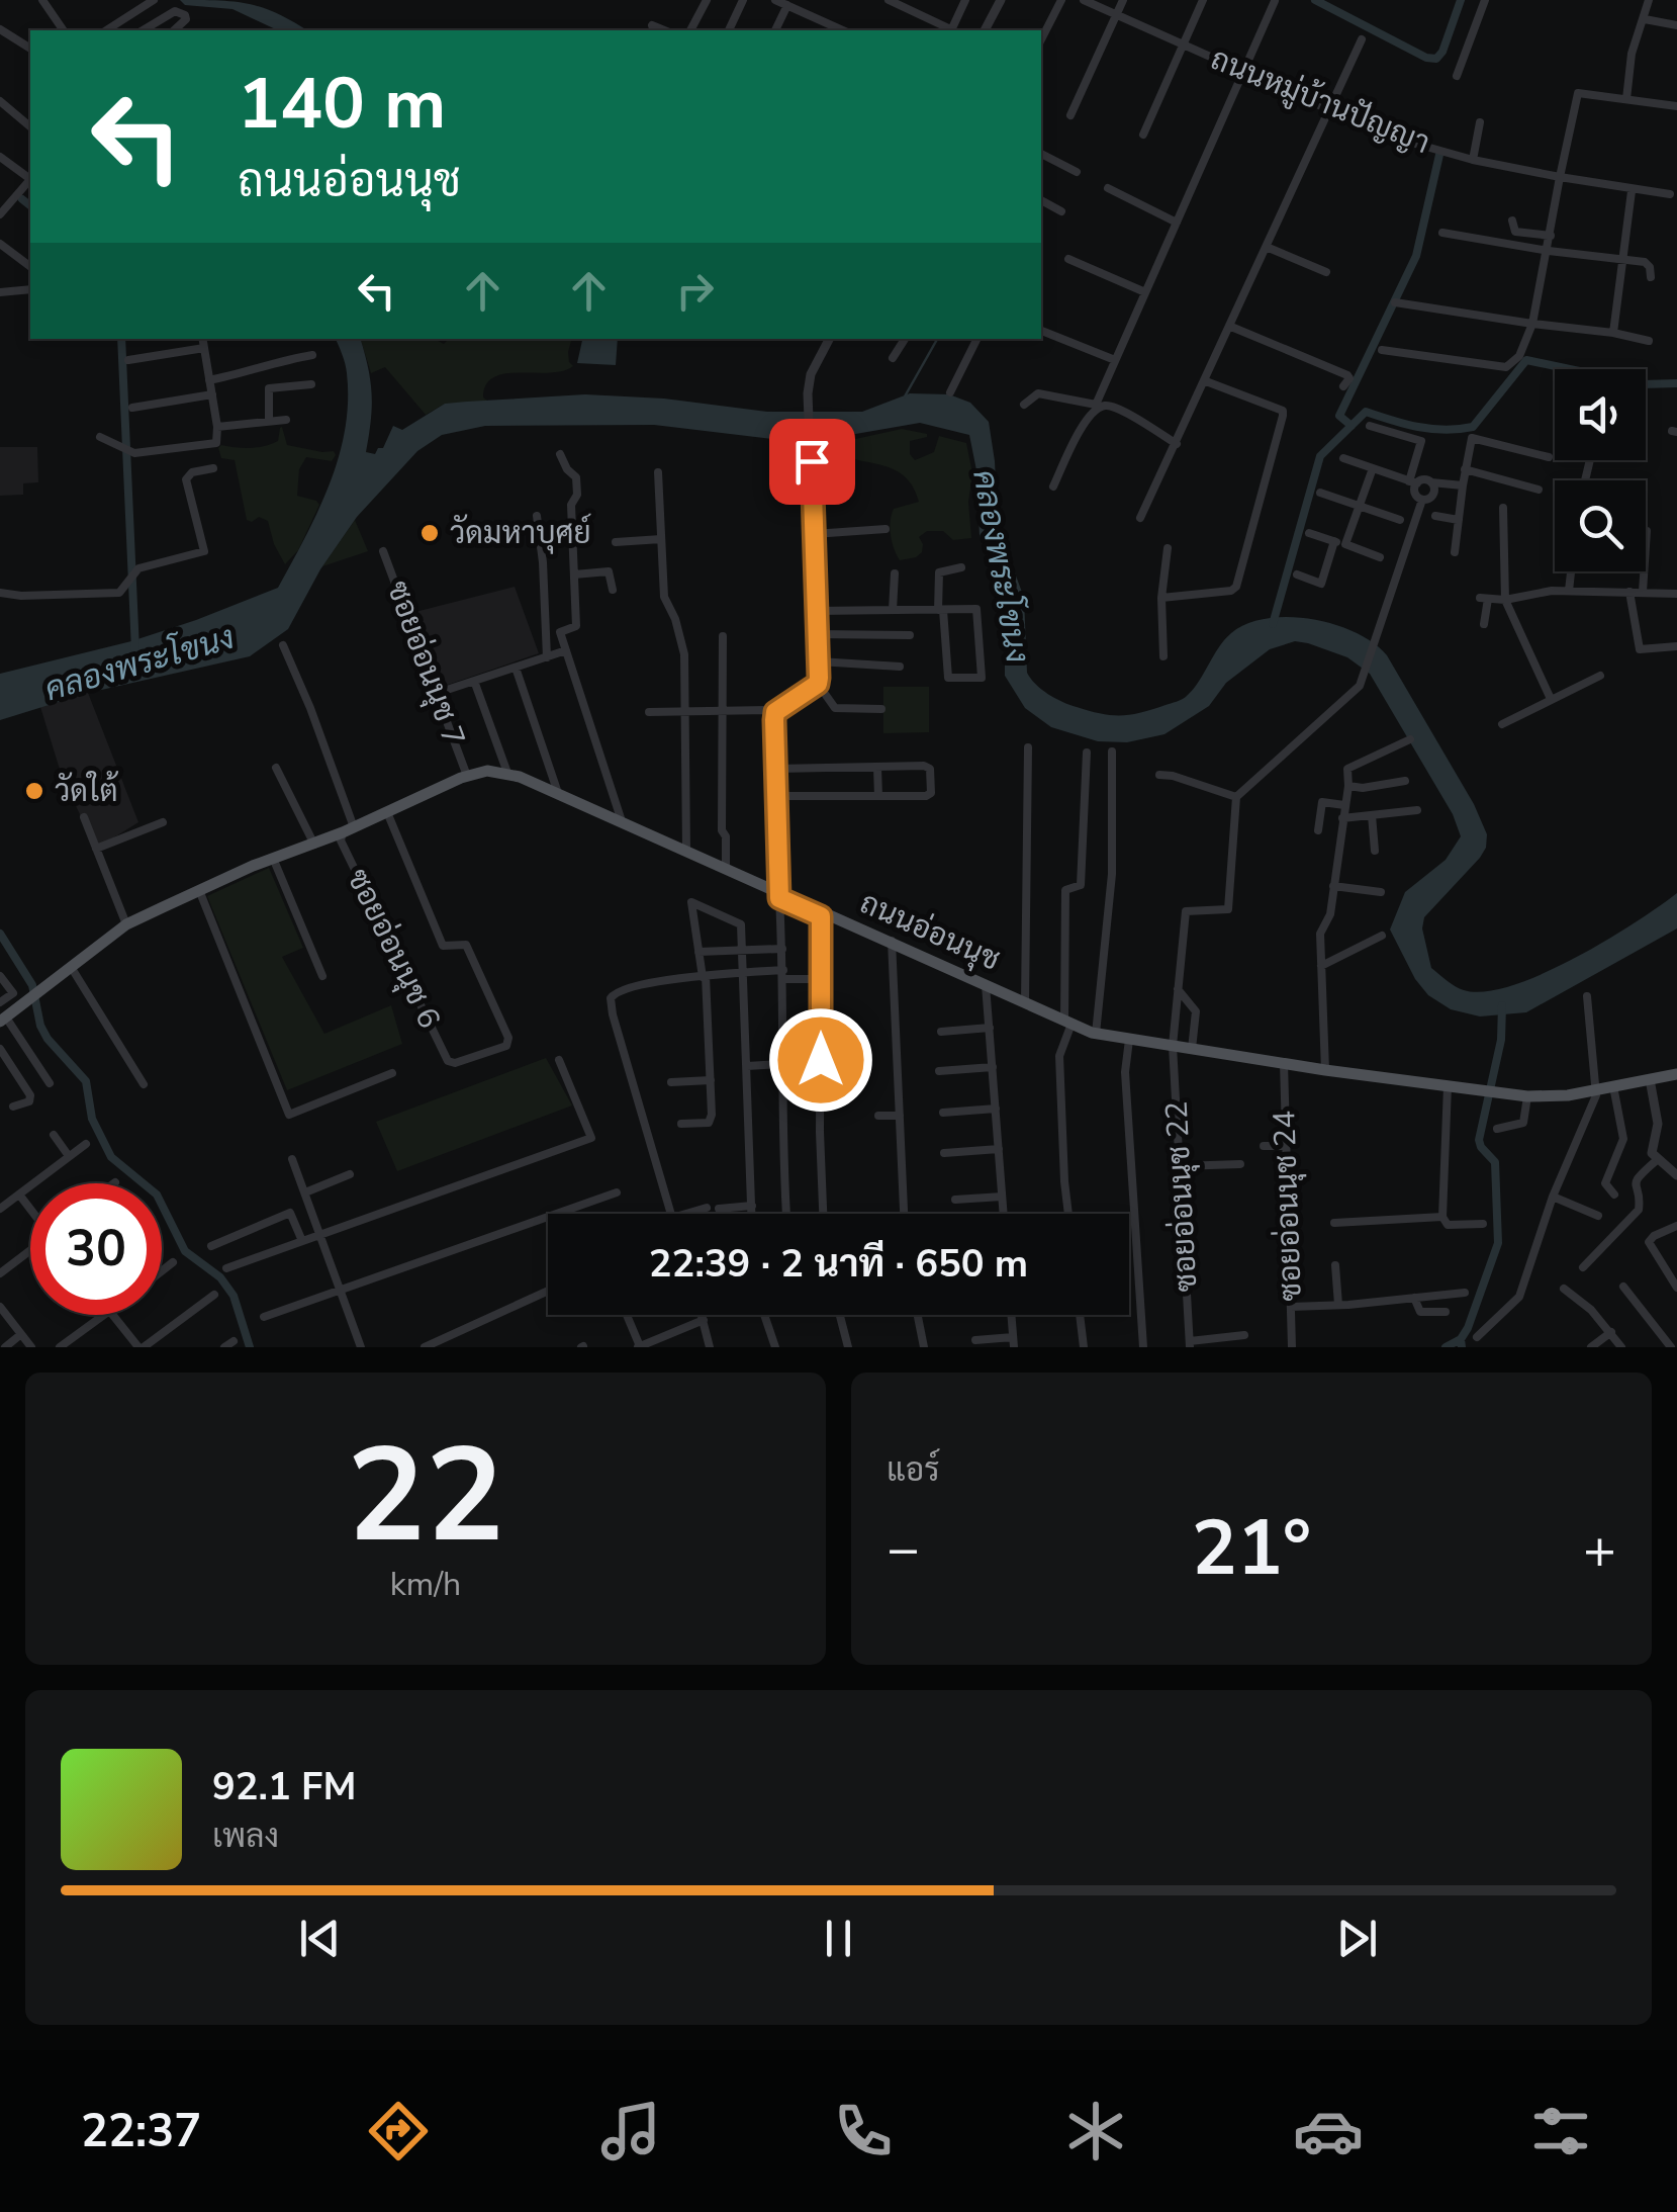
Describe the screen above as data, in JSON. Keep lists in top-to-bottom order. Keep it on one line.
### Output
{"streets":{"main road":["ถนนอ่อนนุช"],"street":["ถนนหมู่บ้านปัญญา","ซอยอ่อนนุช 7","ซอยอ่อนนุช 6","ซอยอ่อนนุช 22","ซอยอ่อนนุช 24"]},"crossings":[["ซอยอ่อนนุช 7","ถนนอ่อนนุช"],["ถนนอ่อนนุช","ซอยอ่อนนุช 6"],["ถนนอ่อนนุช","ซอยอ่อนนุช 22"],["ถนนอ่อนนุช","ซอยอ่อนนุช 24"]],"water":["คลองพระโขนง"],"places":["วัดมหาบุศย์","วัดใต้"],"page":{"turn":["140 m","ถนนอ่อนนุช"],"limit":"30","trip":"22:39 · 2 นาที · 650 m","tile":[["22","km/h"],"แอร์"],"heat":["−","21°","+"],"song":["92.1 FM","เพลง"],"tabs":"22:37"}}
